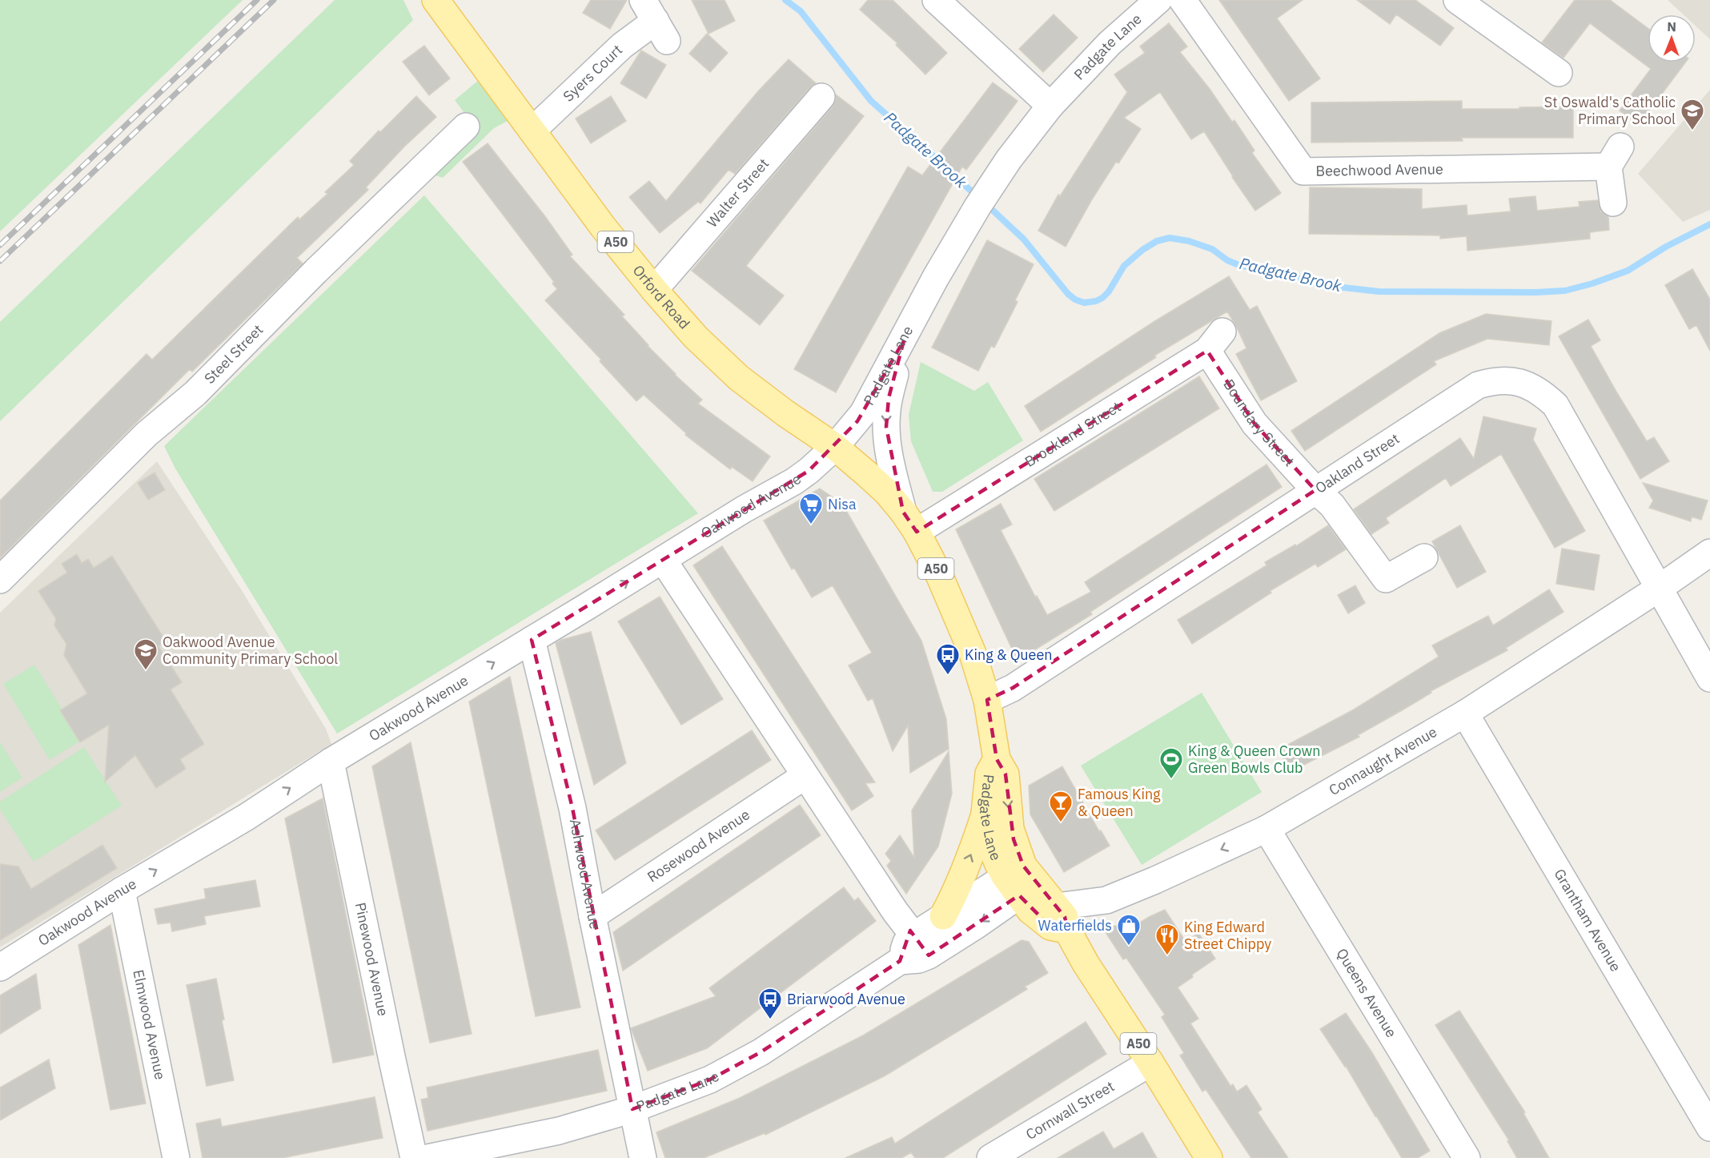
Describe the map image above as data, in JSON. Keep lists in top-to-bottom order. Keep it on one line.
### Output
{"streets":{"main road":["Padgate Lane","A50","Orford Road"],"street":["Syers Court","Beechwood Avenue","Walter Street","Steel Street","Boundary Street","Brookland Street","Oakland Street","Oakwood Avenue","Connaught Avenue","Rosewood Avenue","Ashwood Avenue","Grantham Avenue","Pinewood Avenue","Queens Avenue","Elmwood Avenue","Cornwall Street"]},"crossings":[["Padgate Lane","Orford Road"],["Padgate Lane","Brookland Street"],["Padgate Lane","Oakland Street"],["Padgate Lane","Oakwood Avenue"],["Padgate Lane","Ashwood Avenue"],["Syers Court","Orford Road"],["Walter Street","Orford Road"],["A50","Connaught Avenue"],["A50","Cornwall Street"],["Orford Road","Oakwood Avenue"],["Boundary Street","Brookland Street"],["Boundary Street","Oakland Street"],["Oakland Street","Connaught Avenue"],["Oakwood Avenue","Ashwood Avenue"],["Oakwood Avenue","Pinewood Avenue"],["Oakwood Avenue","Elmwood Avenue"],["Connaught Avenue","Grantham Avenue"],["Connaught Avenue","Queens Avenue"],["Rosewood Avenue","Ashwood Avenue"]],"one_way":["Oakwood Avenue"],"water":["Padgate Brook"],"places":{"school or university":["St Oswald's Catholic Primary School","Oakwood Avenue Community Primary School"],"supermarket":["Nisa"],"bus stop":["King & Queen","Briarwood Avenue"],"sports":["King & Queen Crown Green Bowls Club"],"bar":["Famous King & Queen"],"shop":["Waterfields"],"restaurant":["King Edward Street Chippy"]},"north":"top"}
